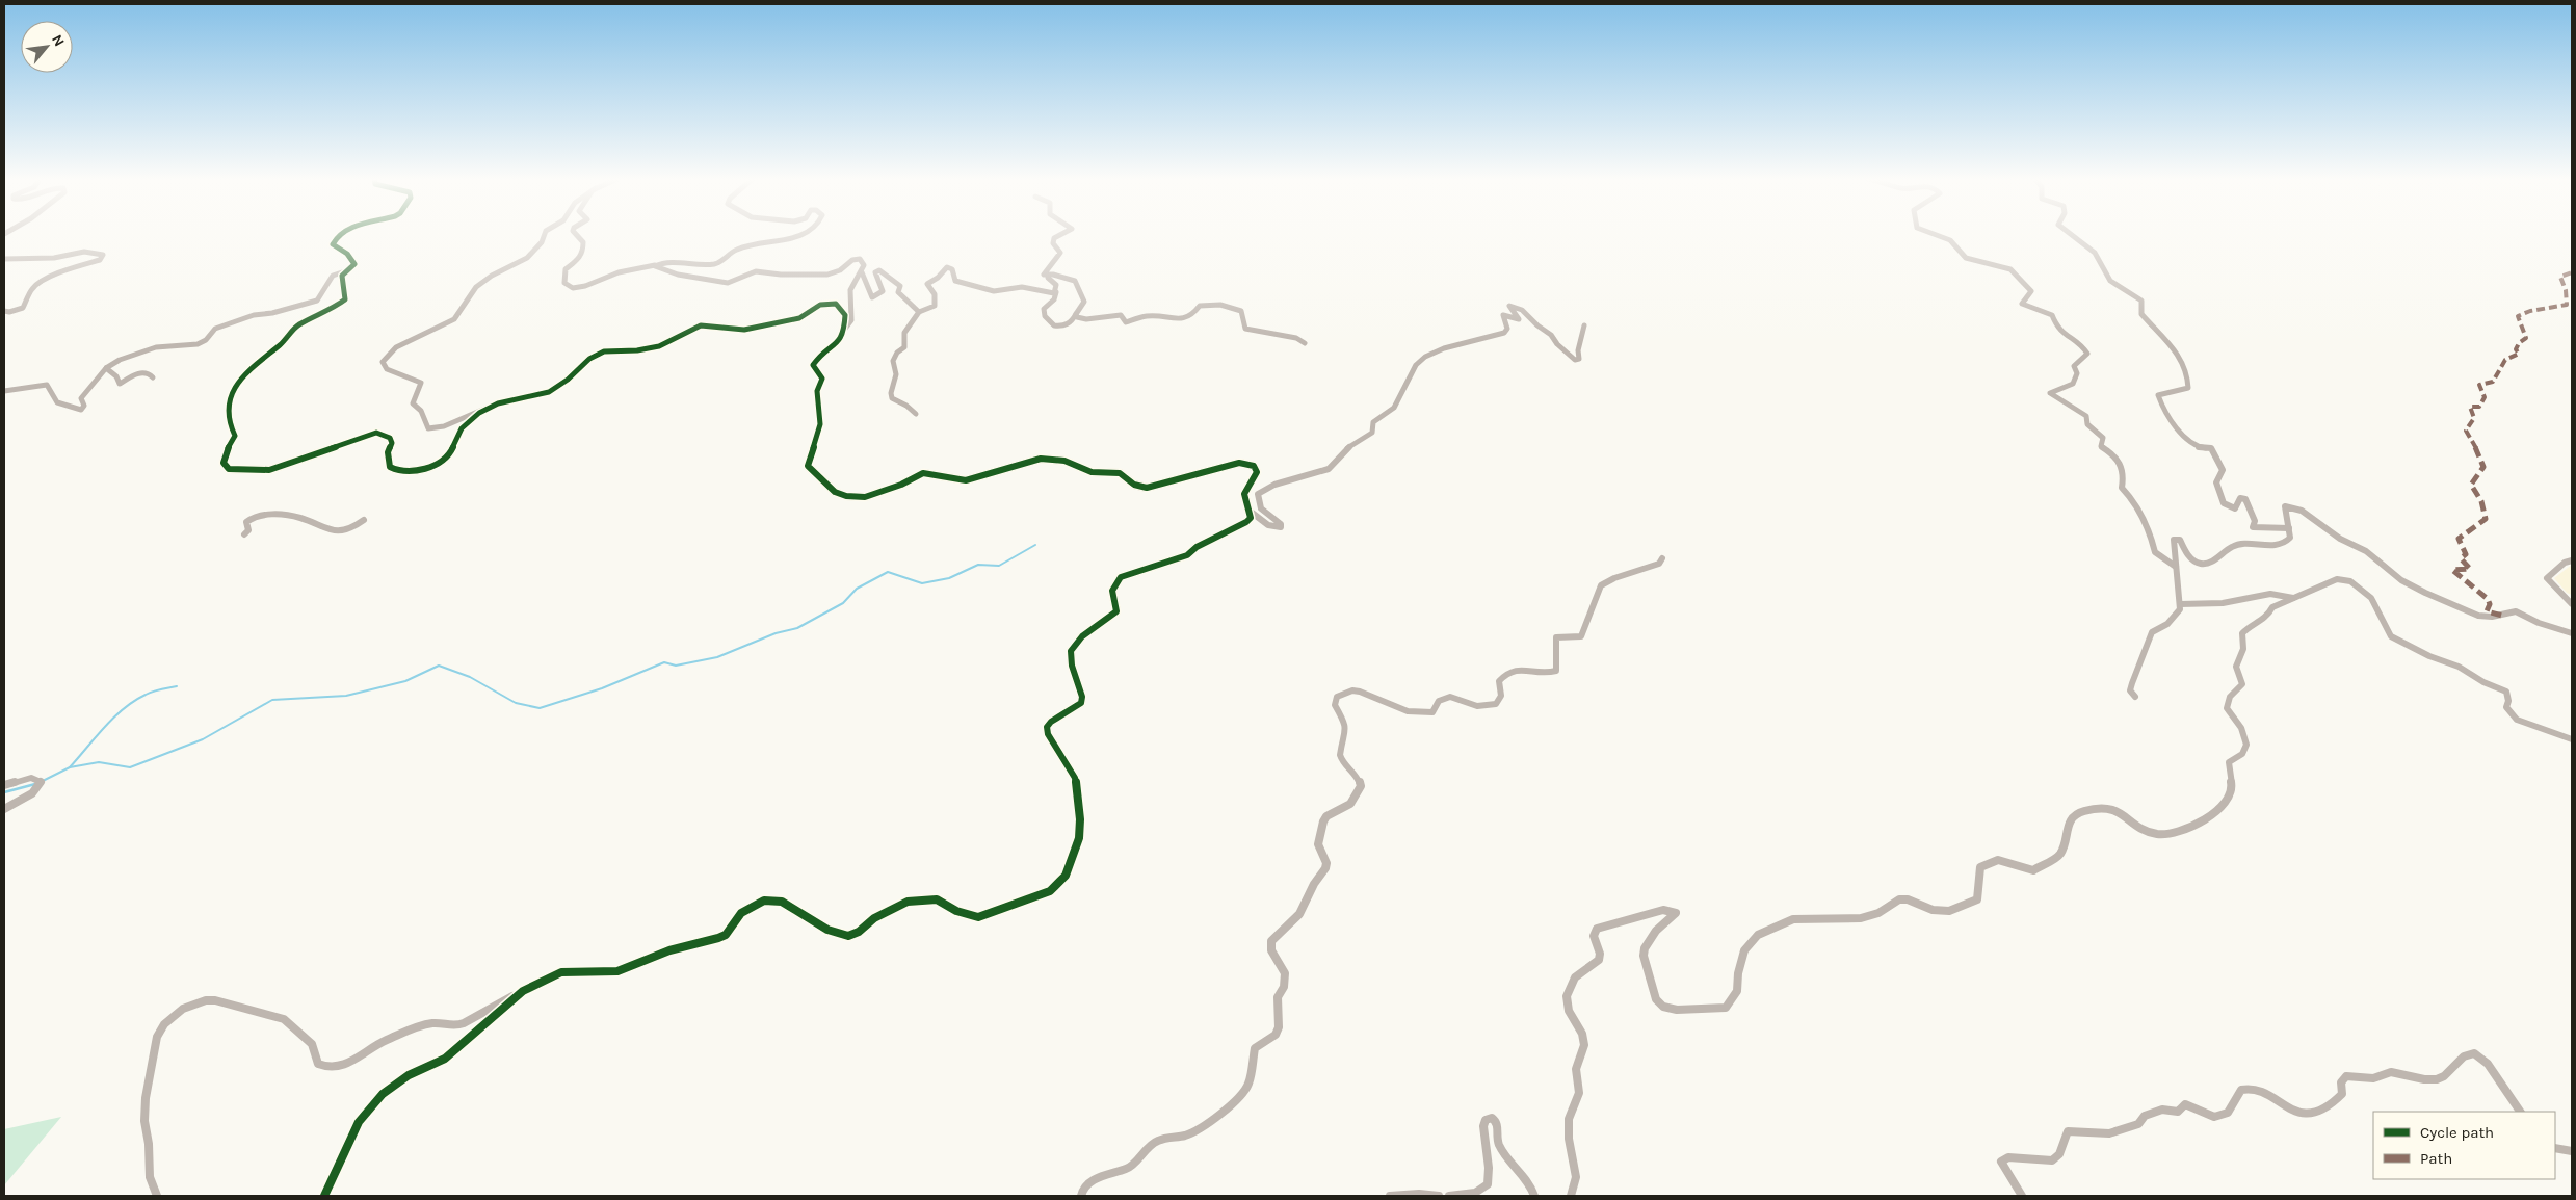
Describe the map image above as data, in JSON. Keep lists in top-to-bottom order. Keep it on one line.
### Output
{"legend":["Cycle path","Path"],"north":"top right"}
